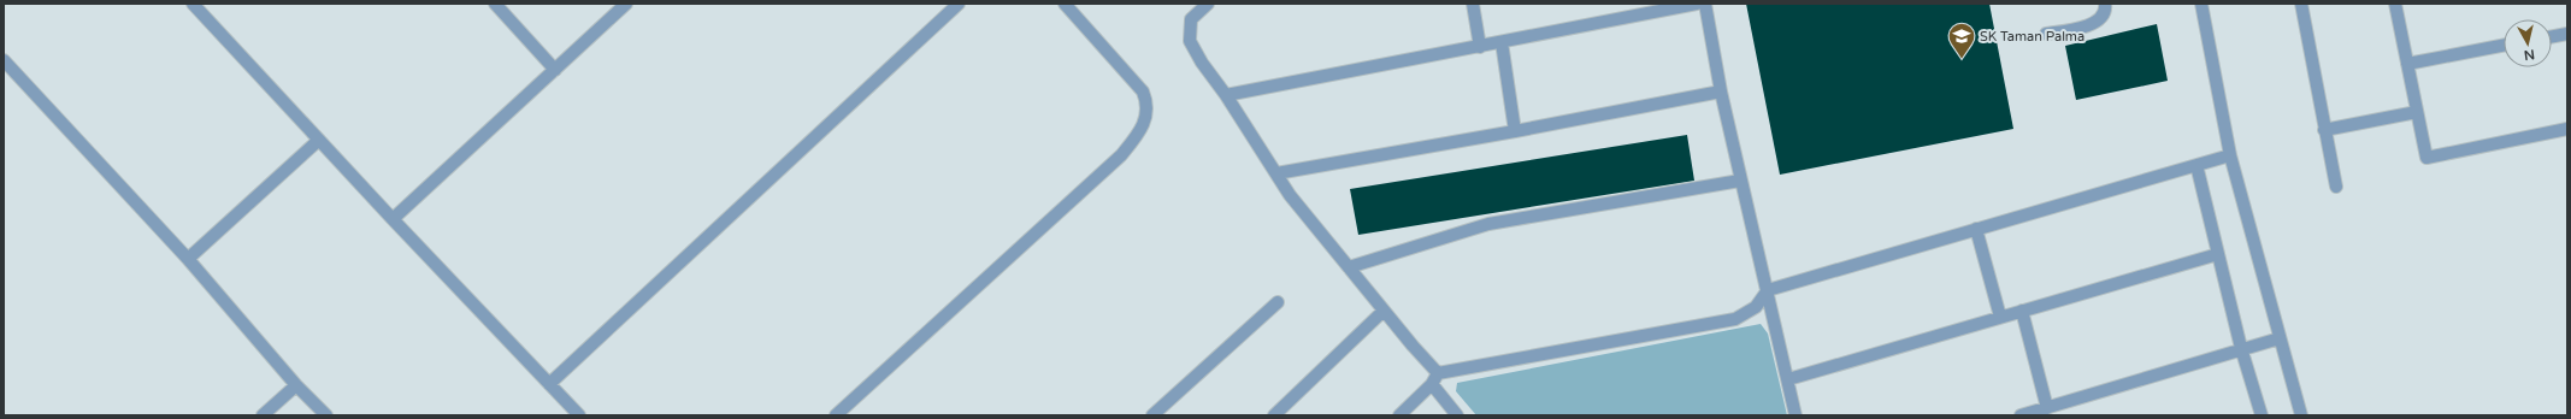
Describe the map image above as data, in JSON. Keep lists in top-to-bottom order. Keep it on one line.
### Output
{"places":{"school or university":["SK Taman Palma"]},"north":"bottom"}
